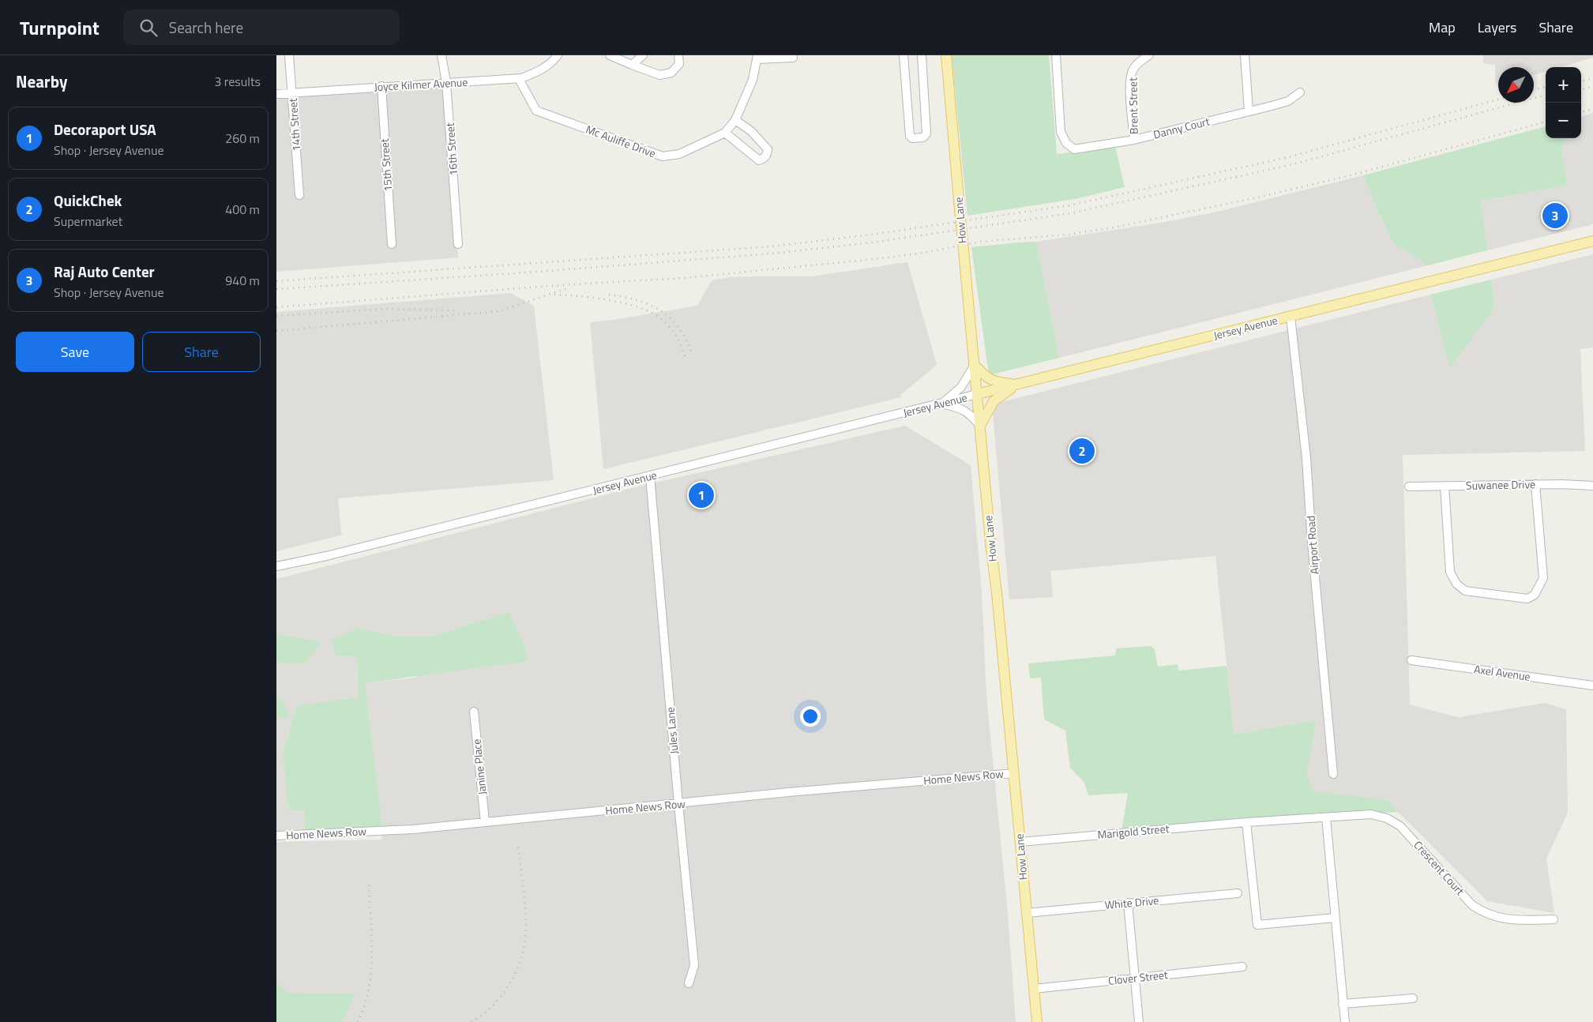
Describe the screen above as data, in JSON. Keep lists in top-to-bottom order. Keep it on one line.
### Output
{"streets":{"main road":["How Lane","Jersey Avenue"],"street":["Joyce Kilmer Avenue","Brent Street","14th Street","Danny Court","Mc Auliffe Drive","16th Street","15th Street","Suwanee Drive","Airport Road","Axel Avenue","Jules Lane","Janine Place","Home News Row","Marigold Street","Crescent Court","White Drive","Clover Street"]},"crossings":[["Joyce Kilmer Avenue","14th Street"],["Joyce Kilmer Avenue","Mc Auliffe Drive"],["Joyce Kilmer Avenue","16th Street"],["Joyce Kilmer Avenue","15th Street"],["Brent Street","Danny Court"],["How Lane","Jersey Avenue"],["How Lane","Home News Row"],["How Lane","Marigold Street"],["How Lane","White Drive"],["How Lane","Clover Street"],["Jersey Avenue","Airport Road"],["Jersey Avenue","Jules Lane"],["Jules Lane","Home News Row"],["Janine Place","Home News Row"],["Marigold Street","Crescent Court"]],"north":"bottom left","page":{"header":"Turnpoint","search":"Search here","nav":["Map","Layers","Share"],"heading":["Nearby","3 results"],"map_buttons":["+","−"],"list":[{"mark":"1","name":"Decoraport USA","note":"Shop · Jersey Avenue","value":"260 m"},{"mark":"2","name":"QuickChek","note":"Supermarket","value":"400 m"},{"mark":"3","name":"Raj Auto Center","note":"Shop · Jersey Avenue","value":"940 m"}],"pins":["3","2","1"],"buttons":["Save","Share"]}}
